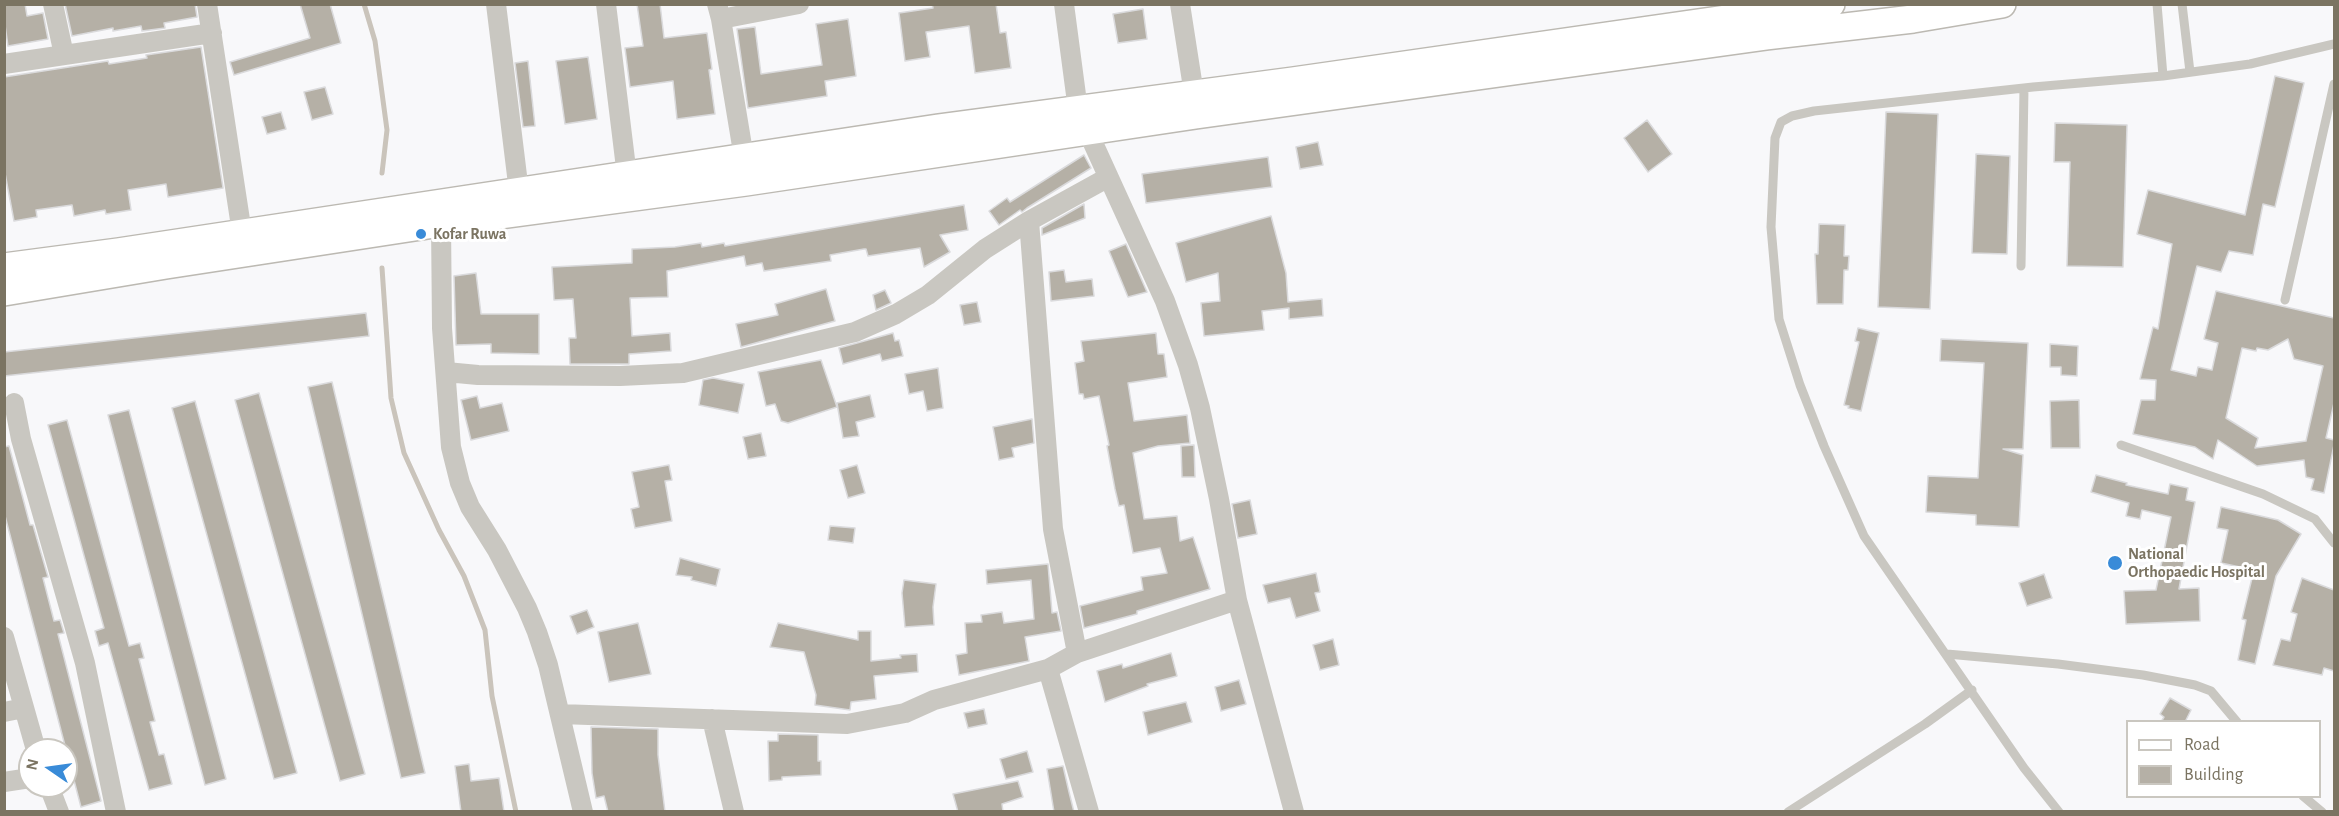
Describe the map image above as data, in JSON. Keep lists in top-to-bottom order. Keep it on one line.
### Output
{"places":["Kofar Ruwa","National Orthopaedic Hospital"],"legend":["Road","Building"],"north":"left"}
